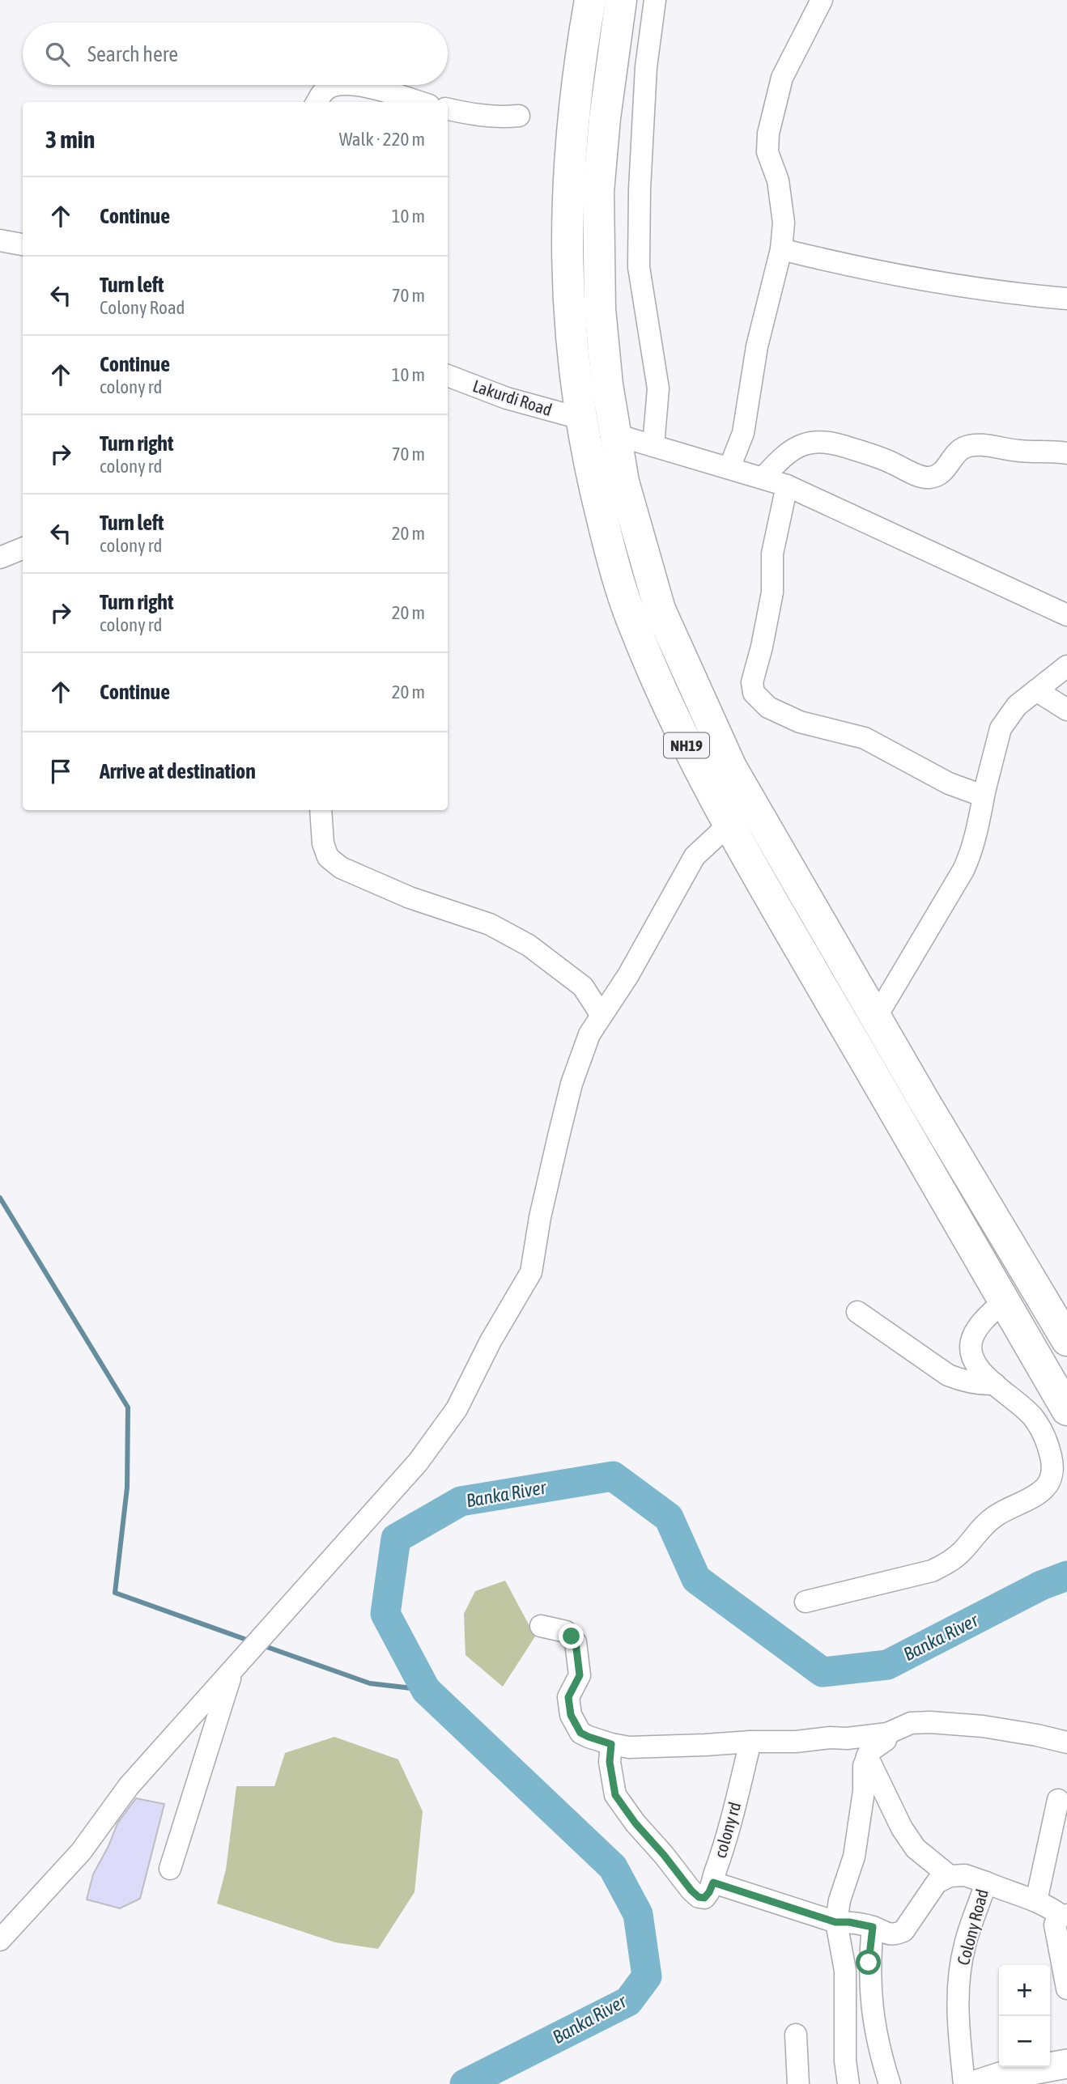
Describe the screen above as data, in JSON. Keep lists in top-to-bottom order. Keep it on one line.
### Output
{"streets":{"highway":["NH19"],"street":["Lakurdi Road","colony rd","Colony Road"]},"crossings":[["Lakurdi Road","NH19"],["colony rd","Colony Road"]],"water":["Banka River"],"page":{"search":"Search here","heading":["3 min","Walk · 220 m"],"list":[["Continue","10 m"],["Turn left","Colony Road","70 m"],["Continue","colony rd","10 m"],["Turn right","colony rd","70 m"],["Turn left","colony rd","20 m"],["Turn right","colony rd","20 m"],["Continue","20 m"],"Arrive at destination"],"map_buttons":["+","−"]}}
